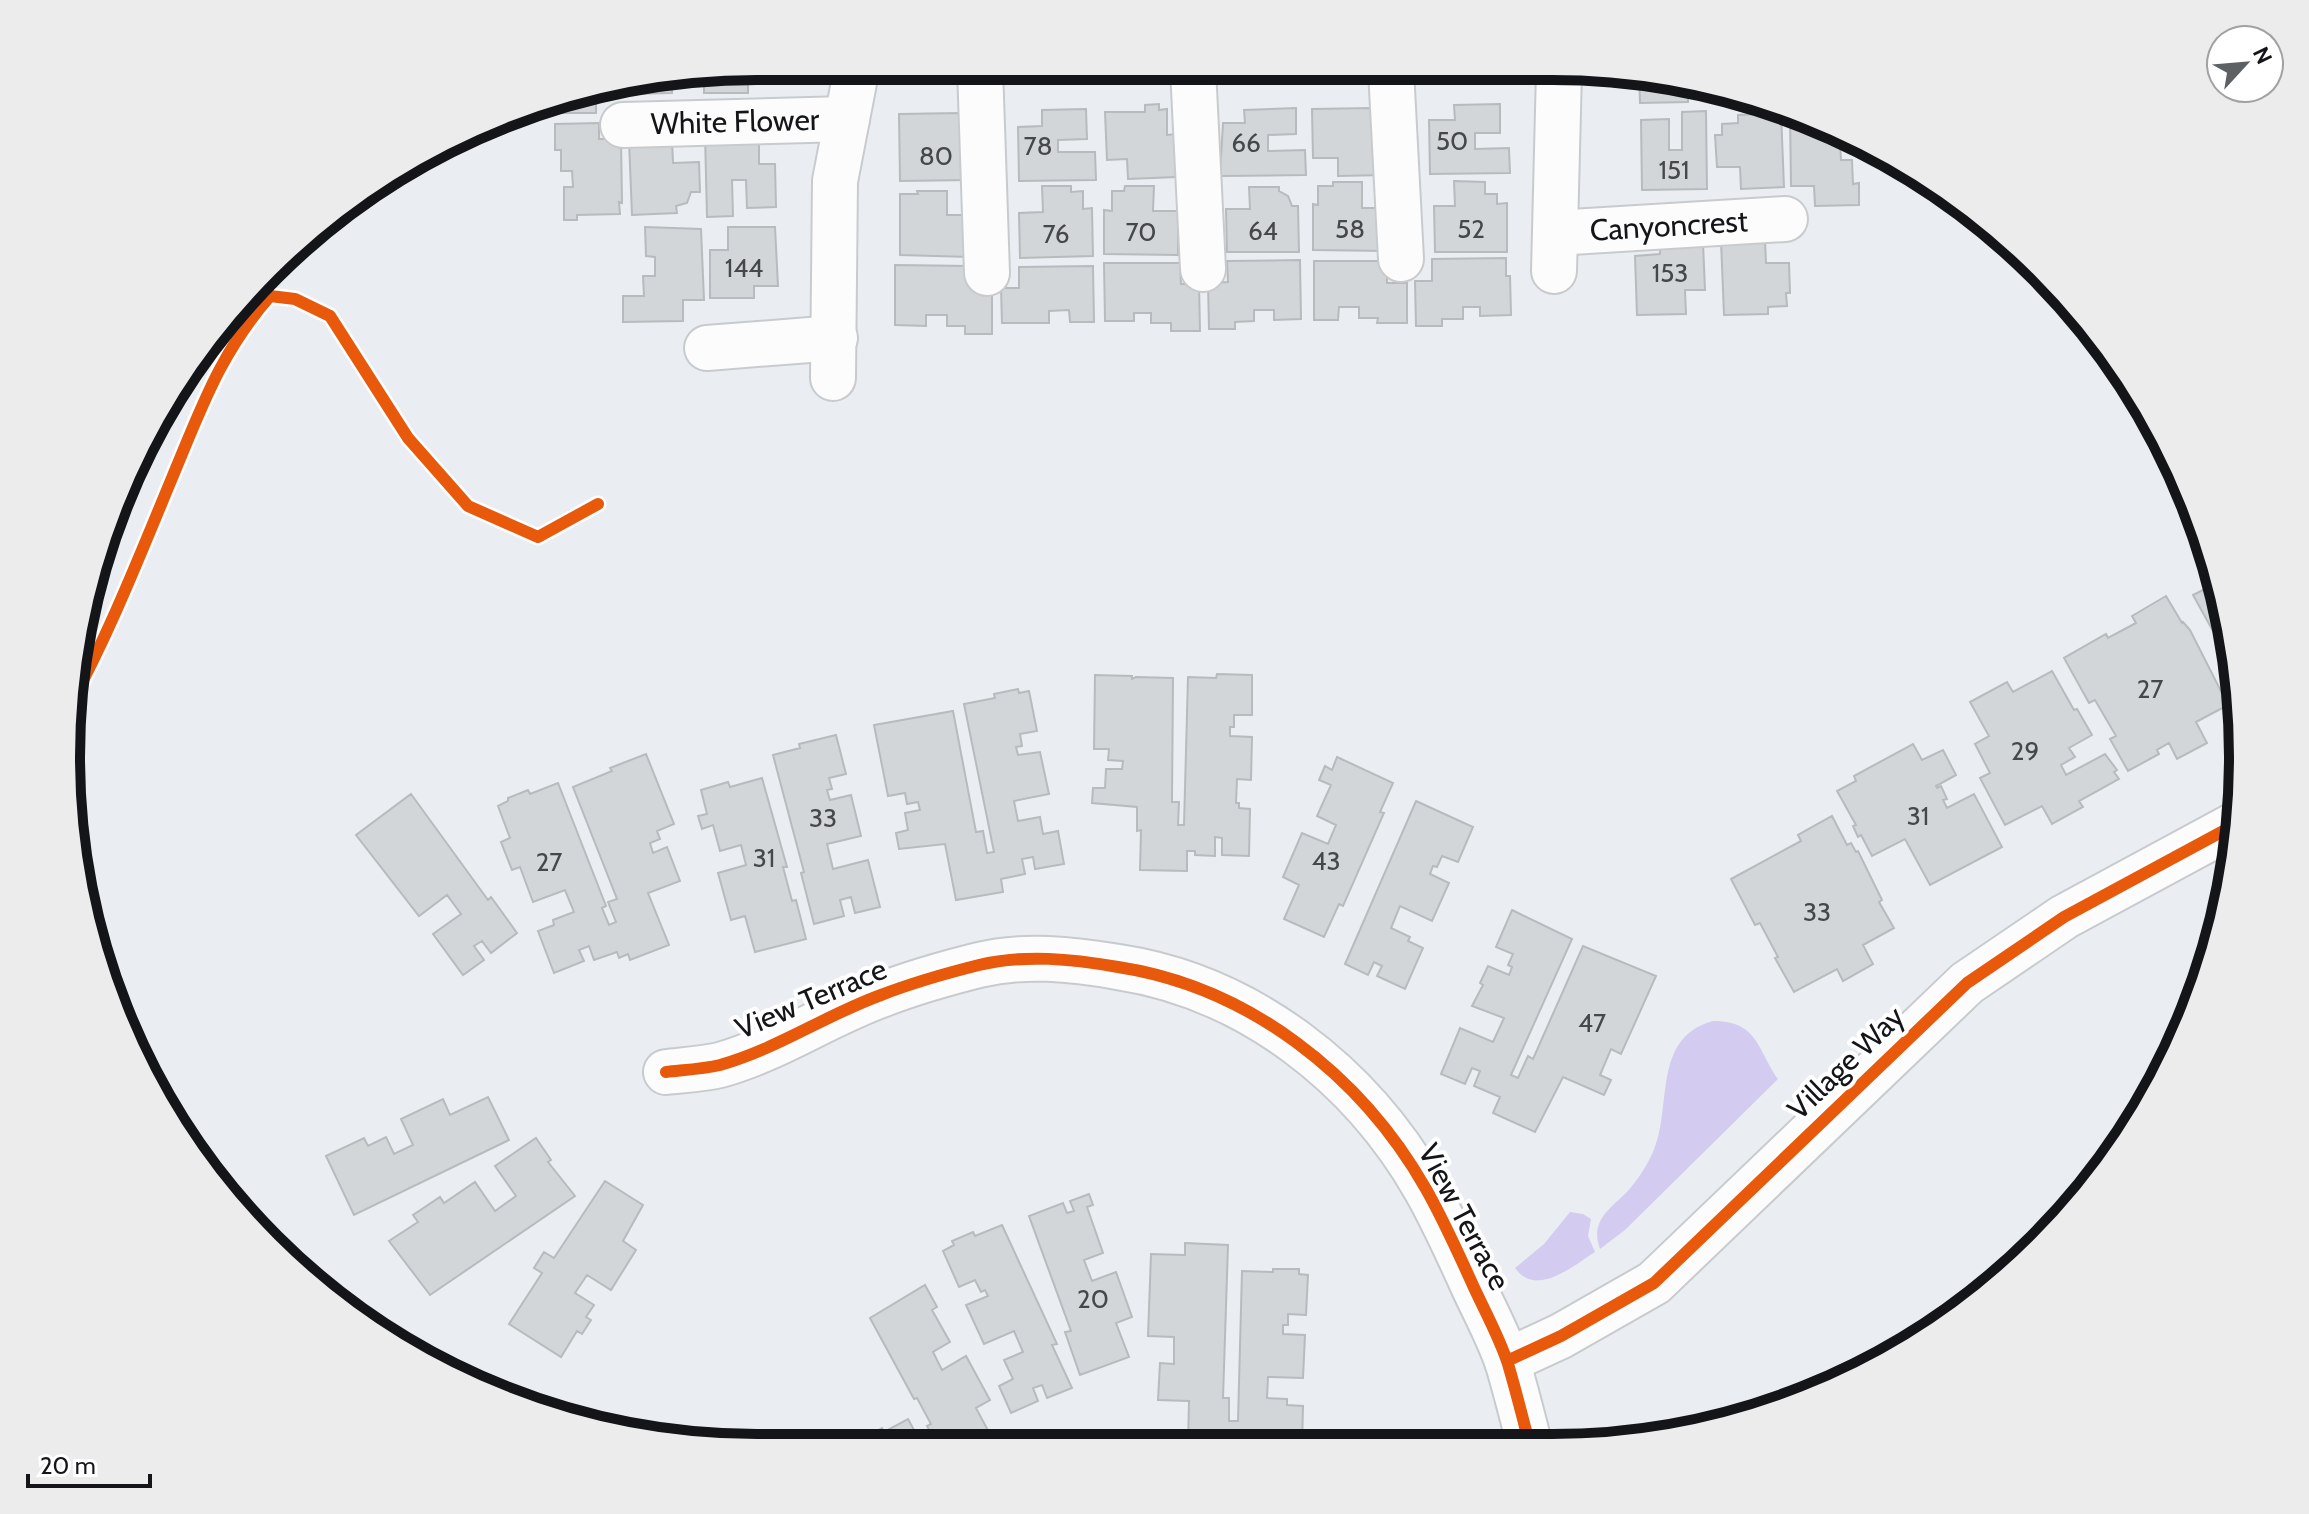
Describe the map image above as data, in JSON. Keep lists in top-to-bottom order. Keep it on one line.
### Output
{"streets":{"street":["White Flower","Canyoncrest","View Terrace","Village Way"]},"crossings":[["View Terrace","Village Way"]],"house_numbers":["50","66","78","80","151","58","52","64","70","76","144","153","27","29","31","33","31","43","27","33","47","20"],"scale_bar":"20 m","north":"top right"}
